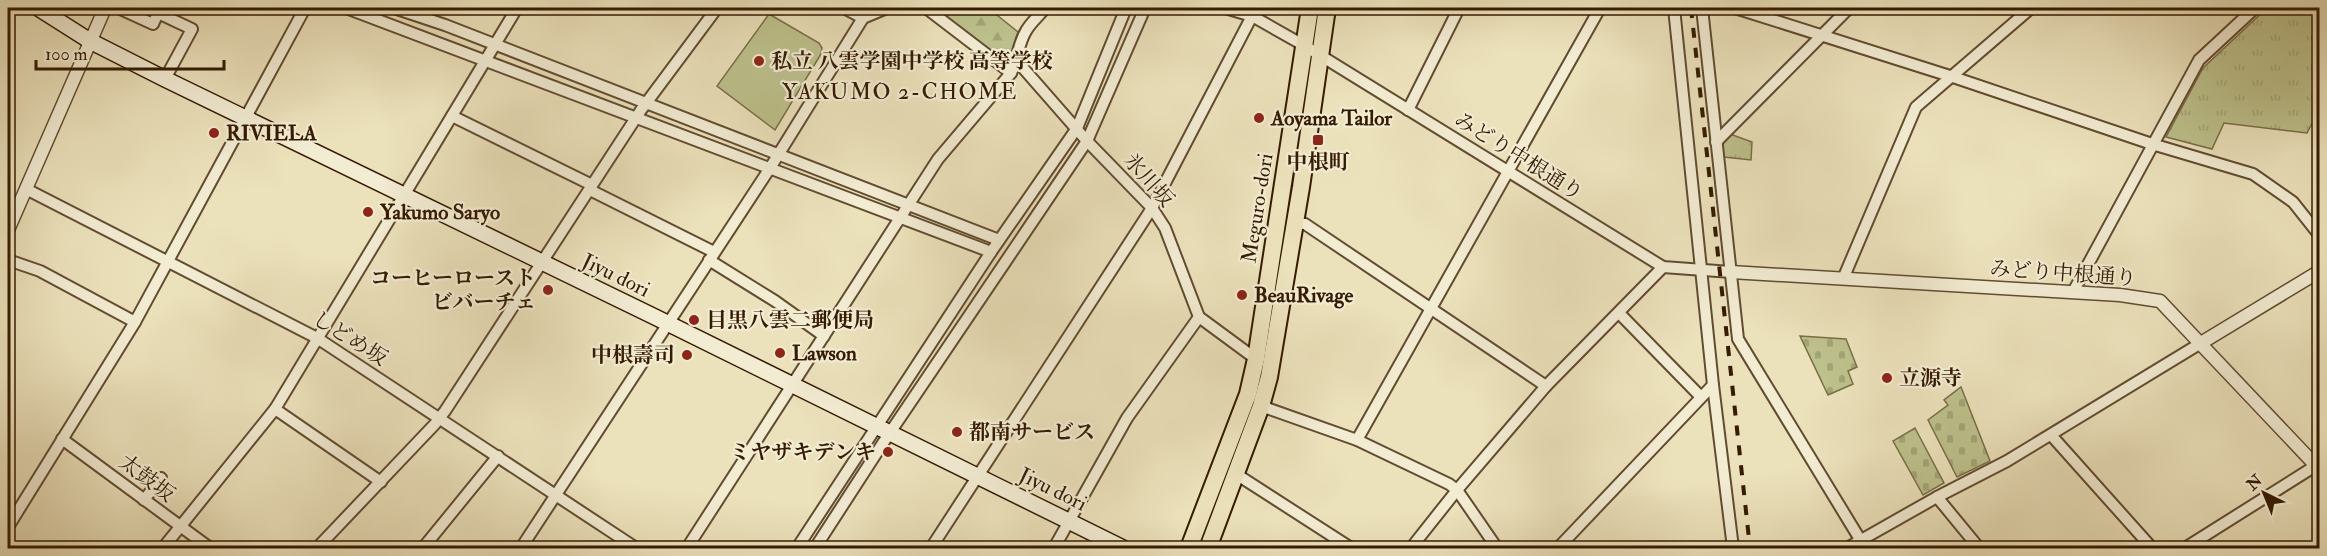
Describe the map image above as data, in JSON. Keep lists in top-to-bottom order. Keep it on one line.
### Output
{"streets":{"main road":["Meguro-dori","Jiyu dori"],"street":["みどり中根通り","氷川坂","しどめ坂","太鼓坂"]},"crossings":[["みどり中根通り","Meguro-dori"]],"districts":["YAKUMO 2-CHOME"],"places":{"other":["私立 八雲学園中学校 高等学校","Aoyama Tailor","RIVIELA","Yakumo Saryo","コーヒーロースト ビバーチェ","BeauRivage","目黒八雲二郵便局","Lawson","中根壽司","立源寺","都南サービス","ミヤザキデンキ"],"transit":["中根町"]},"scale_bar":"100 m","north":"top left"}
